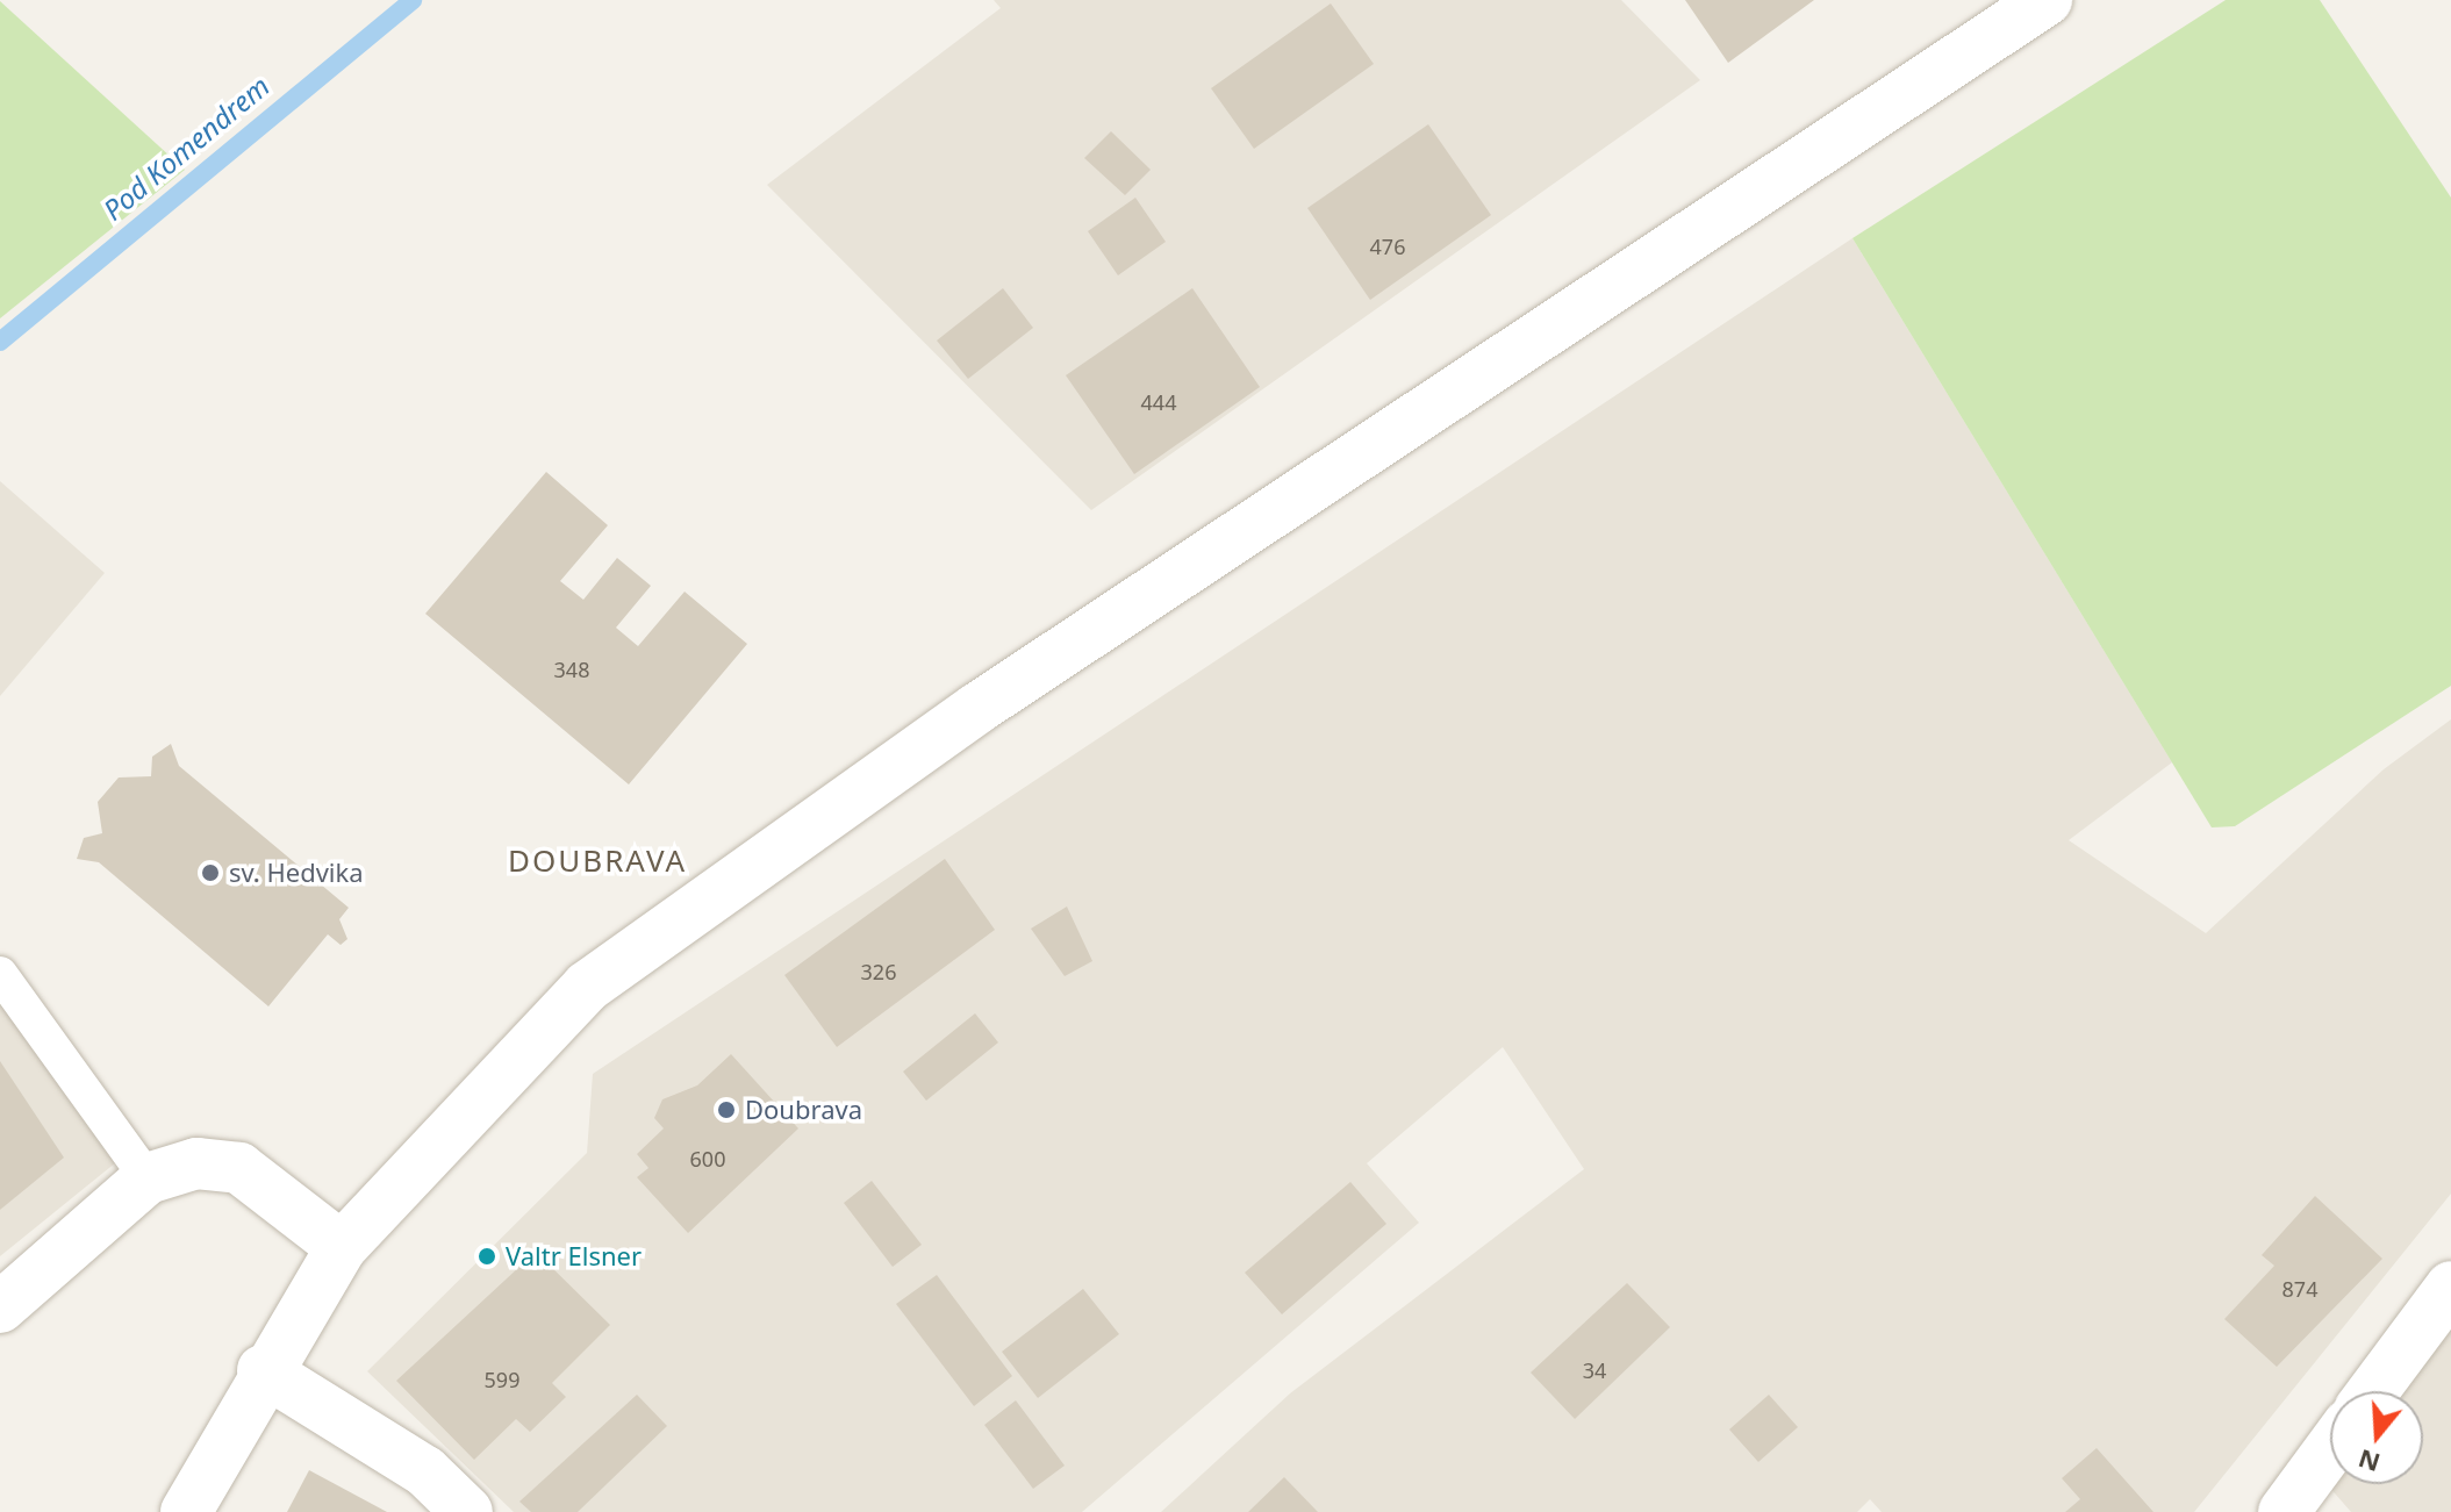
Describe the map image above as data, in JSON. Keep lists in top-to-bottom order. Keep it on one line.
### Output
{"districts":["DOUBRAVA"],"water":["Pod Komendrem"],"places":["sv. Hedvika","Doubrava","Valtr Elsner"],"house_numbers":["476","444","348","326","600","874","34","599"],"north":"bottom"}
